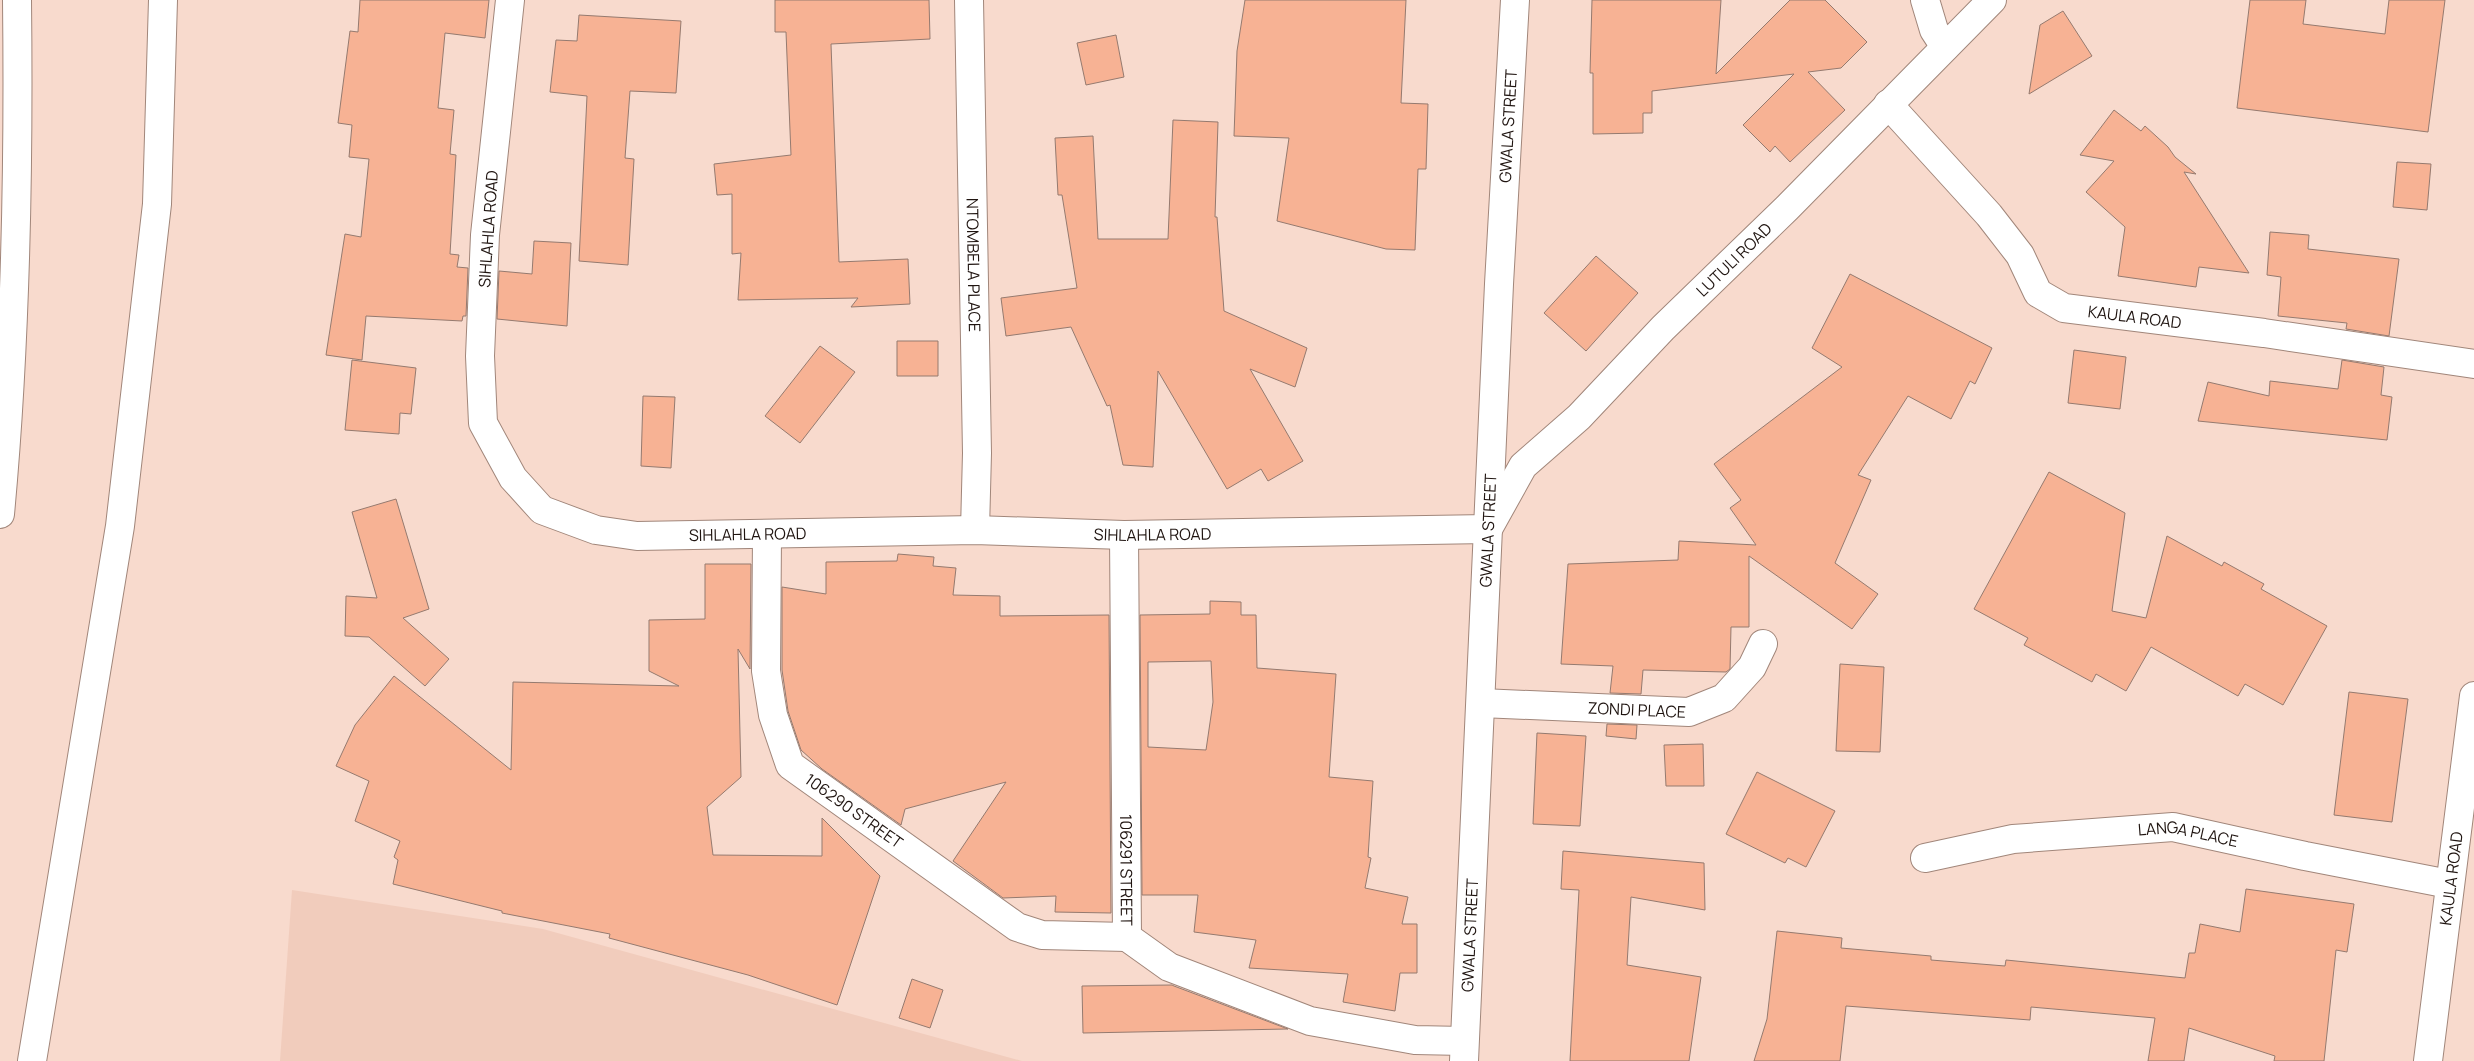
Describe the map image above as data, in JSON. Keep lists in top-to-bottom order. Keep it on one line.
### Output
{"streets":{"main road":["GWALA STREET","SIHLAHLA ROAD","LUTULI ROAD","NTOMBELA PLACE","KAULA ROAD","ZONDI PLACE","106290 STREET","LANGA PLACE","106291 STREET"]},"crossings":[["GWALA STREET","SIHLAHLA ROAD"],["GWALA STREET","LUTULI ROAD"],["GWALA STREET","ZONDI PLACE"],["GWALA STREET","106291 STREET"],["SIHLAHLA ROAD","LUTULI ROAD"],["SIHLAHLA ROAD","NTOMBELA PLACE"],["SIHLAHLA ROAD","106290 STREET"],["SIHLAHLA ROAD","106291 STREET"],["LUTULI ROAD","KAULA ROAD"],["KAULA ROAD","LANGA PLACE"],["106290 STREET","106291 STREET"]]}
